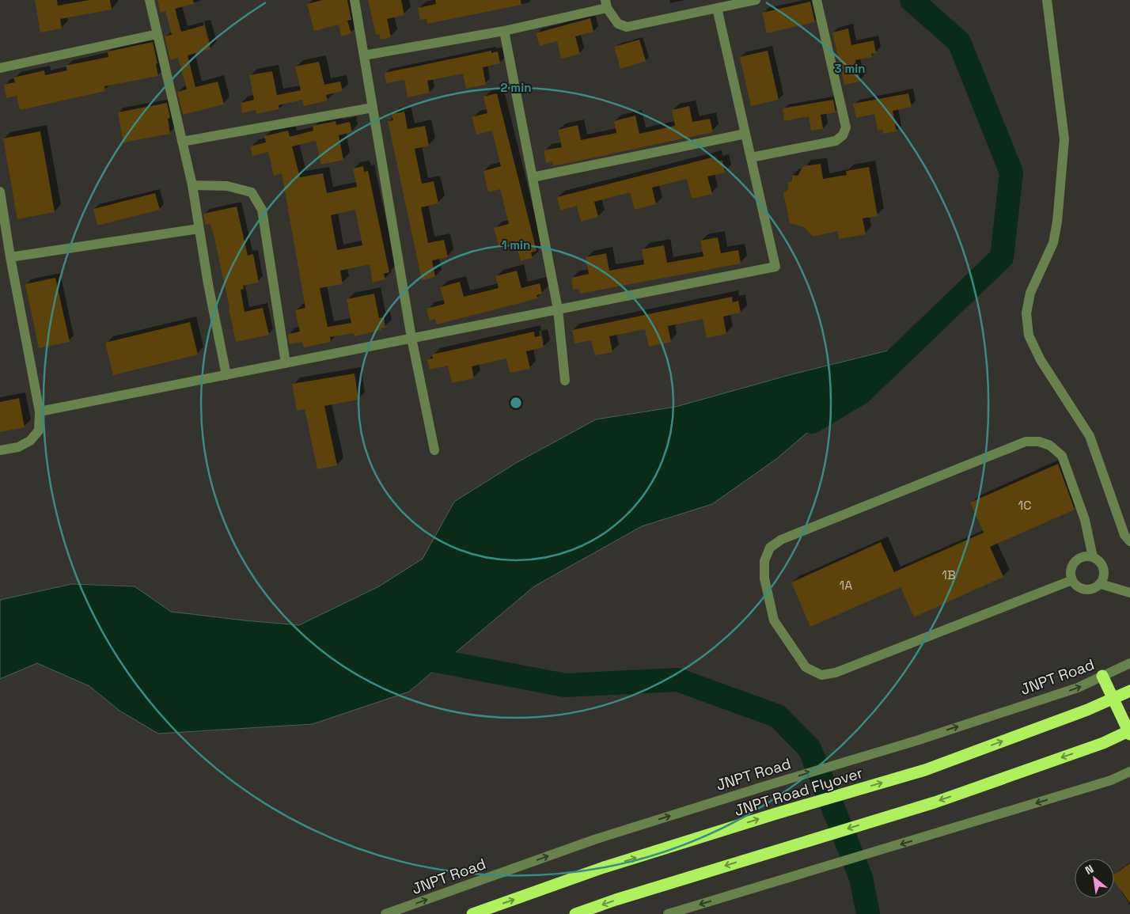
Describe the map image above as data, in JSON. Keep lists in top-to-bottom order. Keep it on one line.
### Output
{"streets":{"highway":["JNPT Road Flyover"],"street":["JNPT Road"]},"one_way":["JNPT Road"],"house_numbers":["1C","1B","1A"],"north":"top left","rings":["3 min","2 min","1 min"]}
